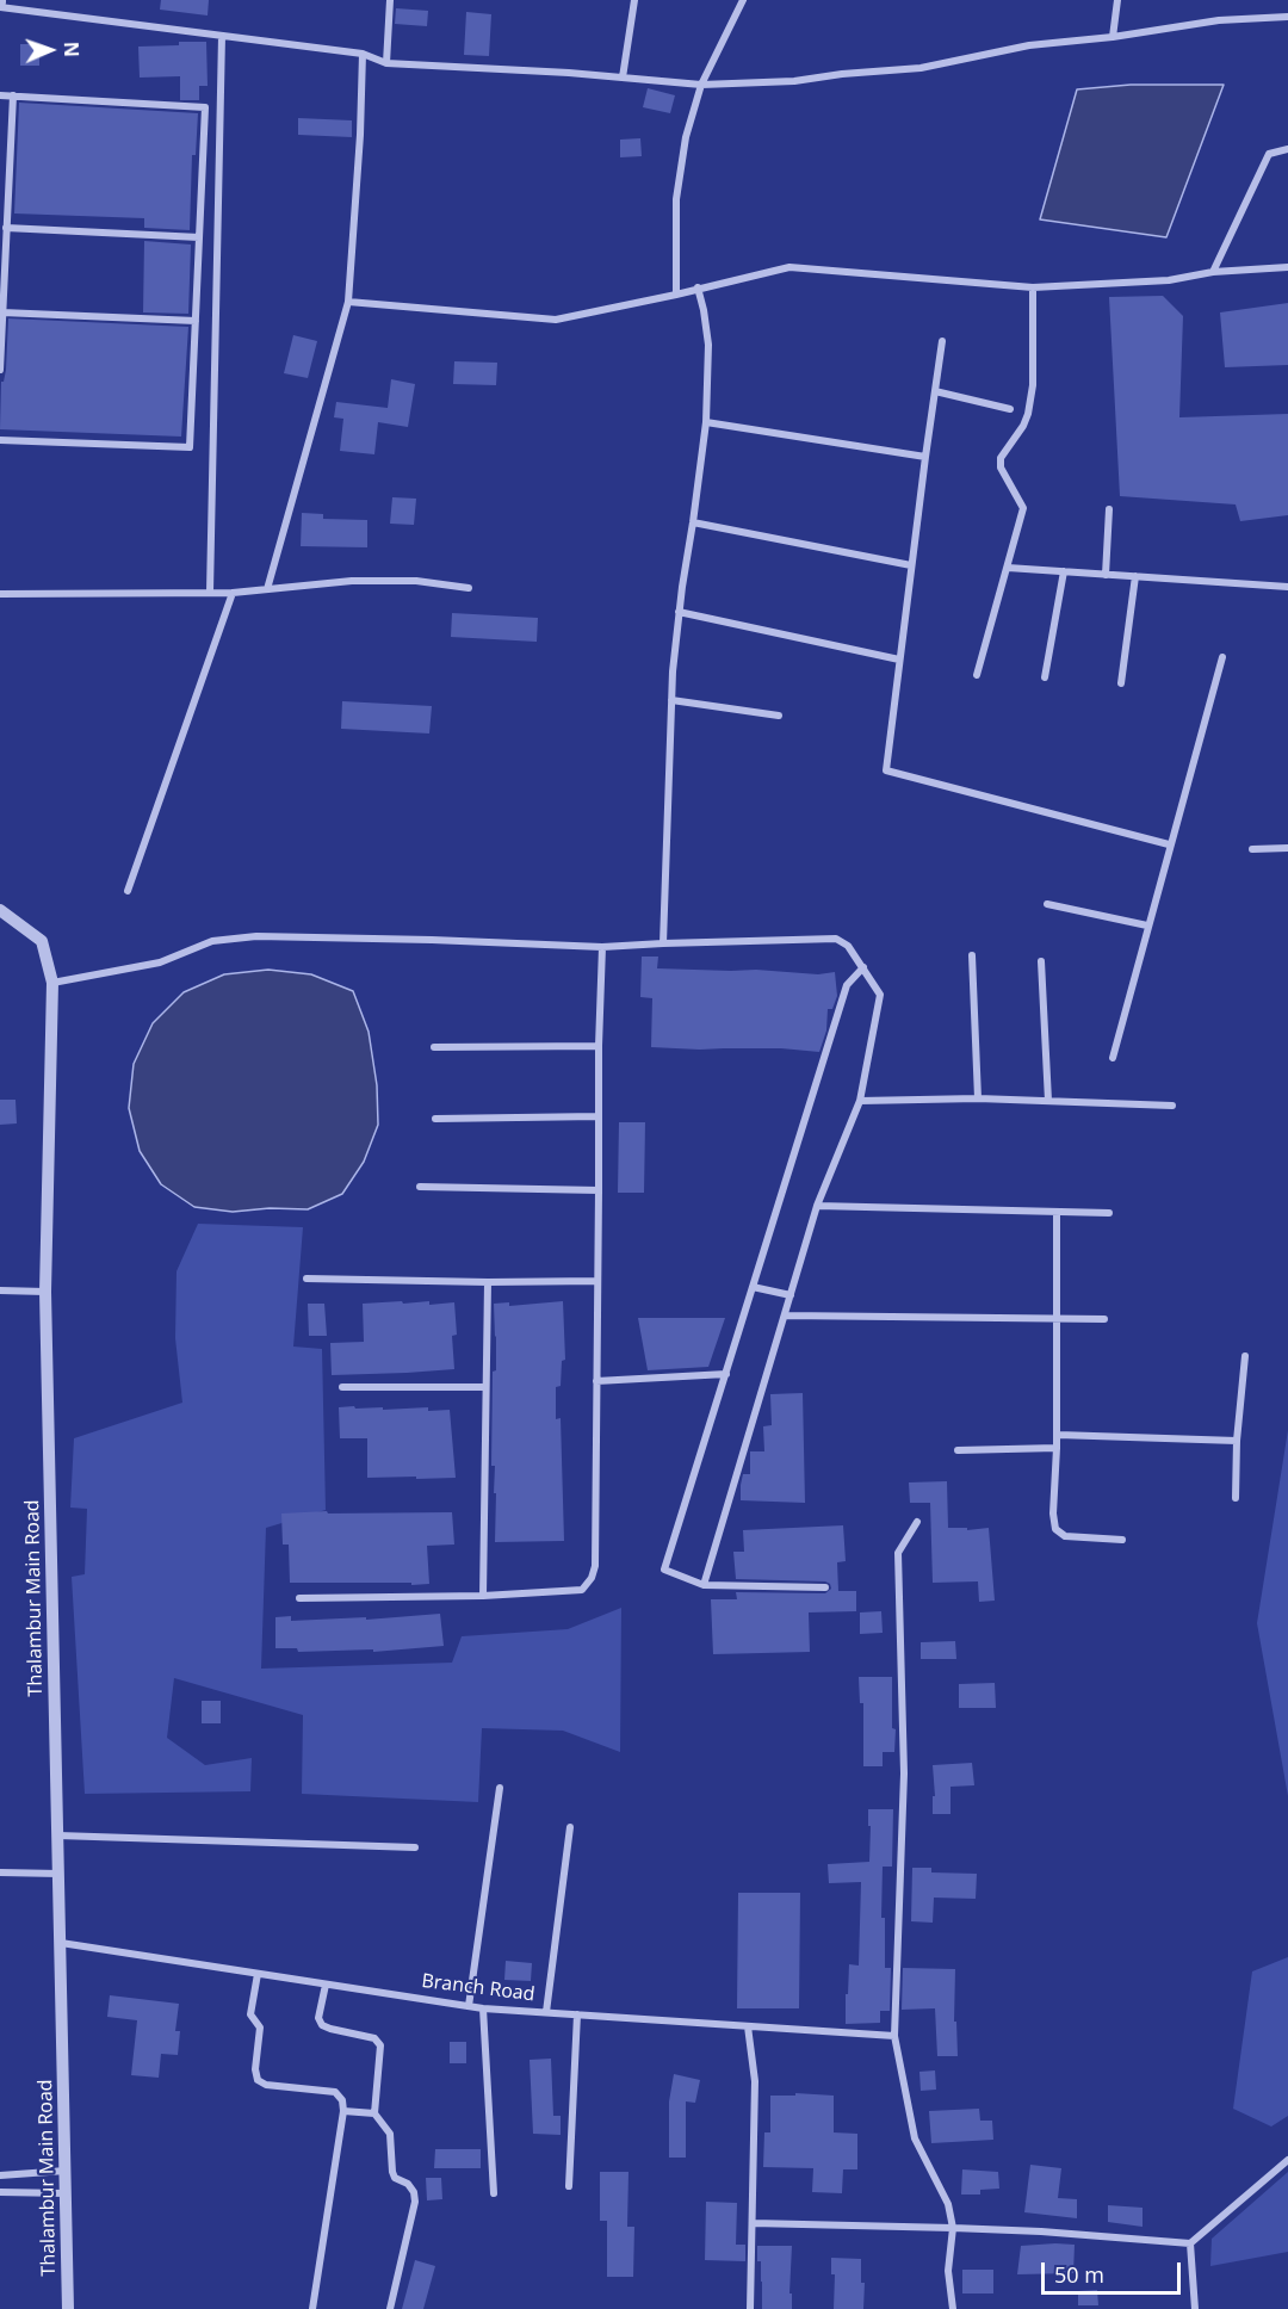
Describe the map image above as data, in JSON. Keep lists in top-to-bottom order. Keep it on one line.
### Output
{"streets":{"street":["Thalambur Main Road","Branch Road"]},"crossings":[["Thalambur Main Road","Branch Road"]],"scale_bar":"50 m","north":"right"}
